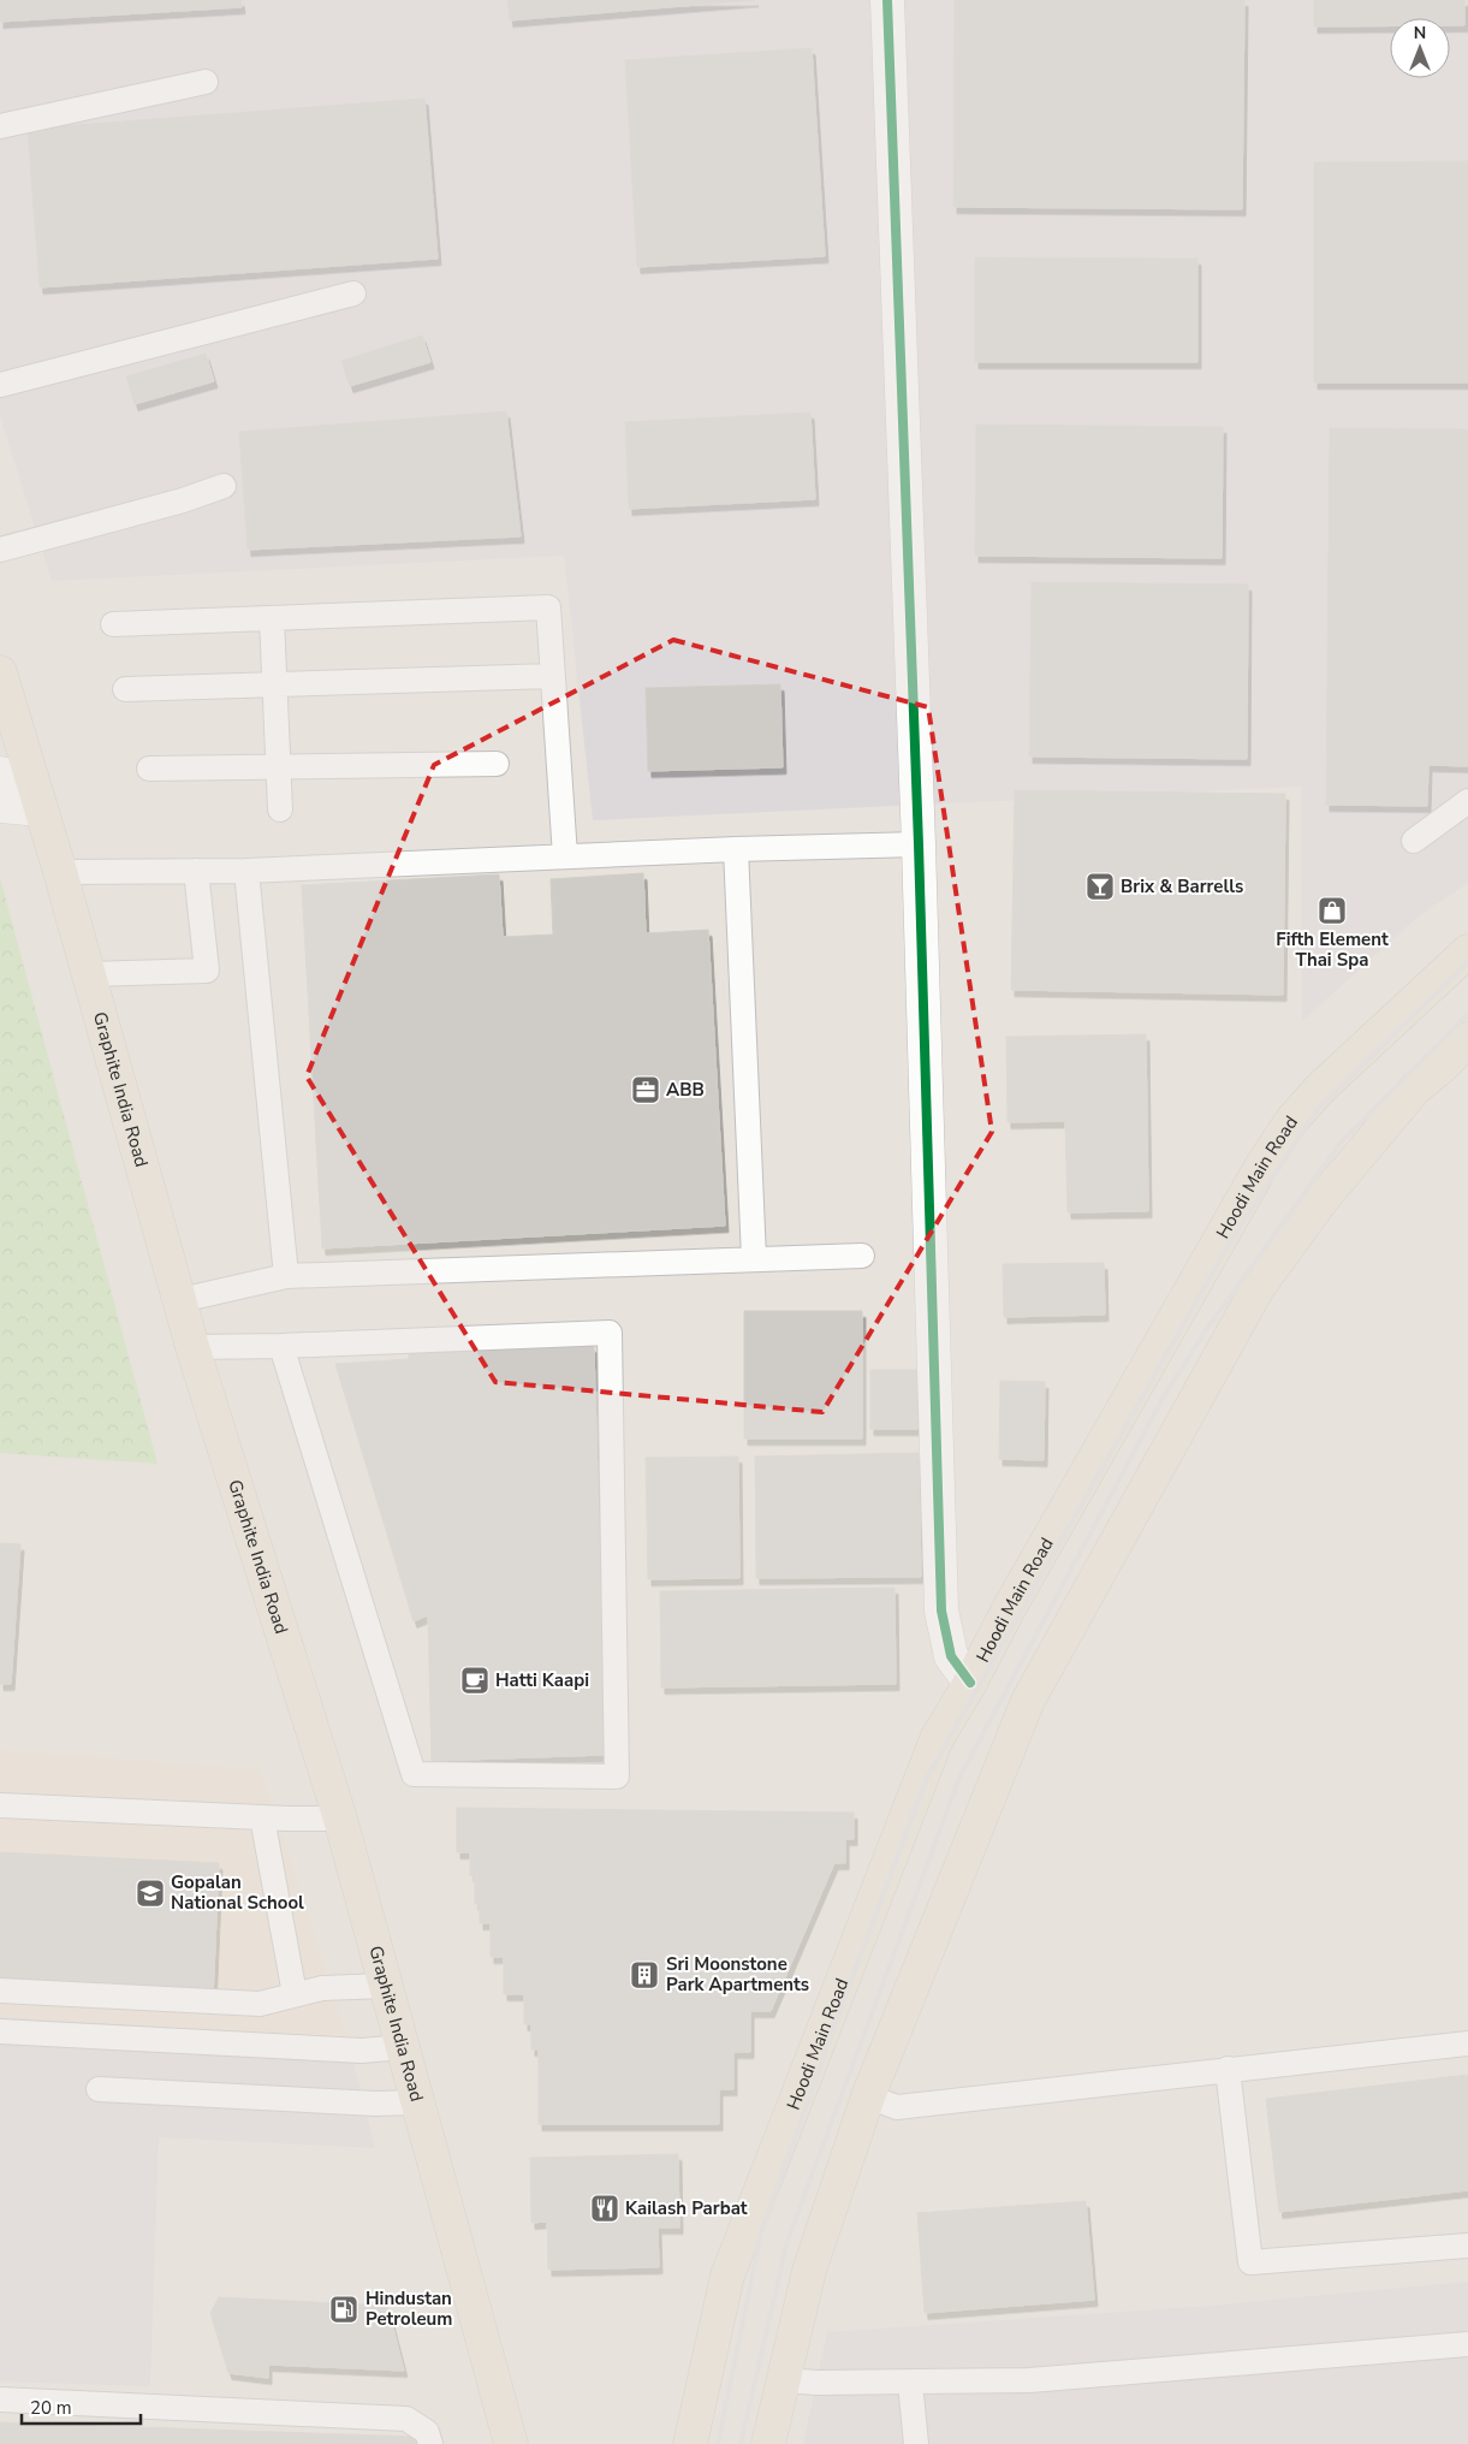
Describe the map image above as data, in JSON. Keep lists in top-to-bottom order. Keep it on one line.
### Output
{"streets":{"main road":["Graphite India Road","Hoodi Main Road"]},"places":{"bar":["Brix & Barrells"],"shop":["Fifth Element Thai Spa"],"office":["ABB"],"cafe":["Hatti Kaapi"],"school or university":["Gopalan National School"],"building":["Sri Moonstone Park Apartments"],"restaurant":["Kailash Parbat"],"fuel station":["Hindustan Petroleum"]},"scale_bar":"20 m","north":"top"}
